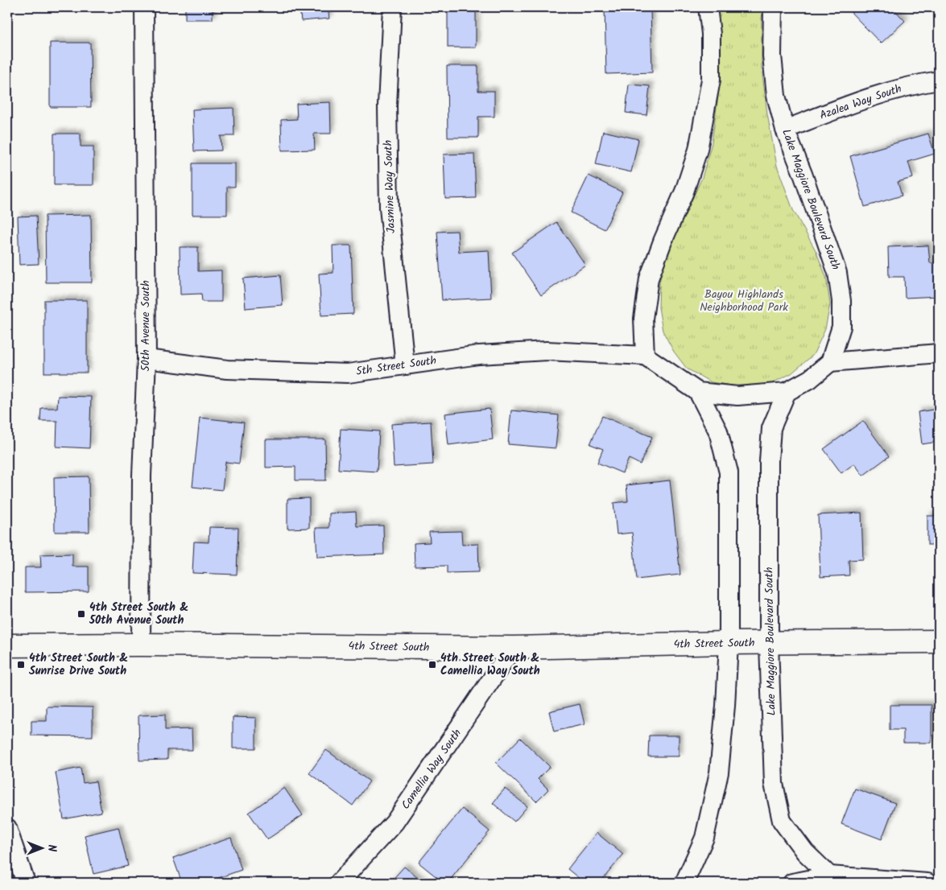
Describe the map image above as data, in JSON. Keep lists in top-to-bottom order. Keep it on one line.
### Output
{"streets":{"street":["Azalea Way South","Jasmine Way South","Lake Maggiore Boulevard South","50th Avenue South","5th Street South","4th Street South","Camellia Way South"]},"crossings":[["Azalea Way South","Lake Maggiore Boulevard South"],["Jasmine Way South","5th Street South"],["Lake Maggiore Boulevard South","4th Street South"],["50th Avenue South","5th Street South"],["50th Avenue South","4th Street South"],["4th Street South","Camellia Way South"]],"parks":["Bayou Highlands Neighborhood Park"],"places":{"transit":["4th Street South & 50th Avenue South","4th Street South & Sunrise Drive South","4th Street South & Camellia Way South"]},"north":"right"}
